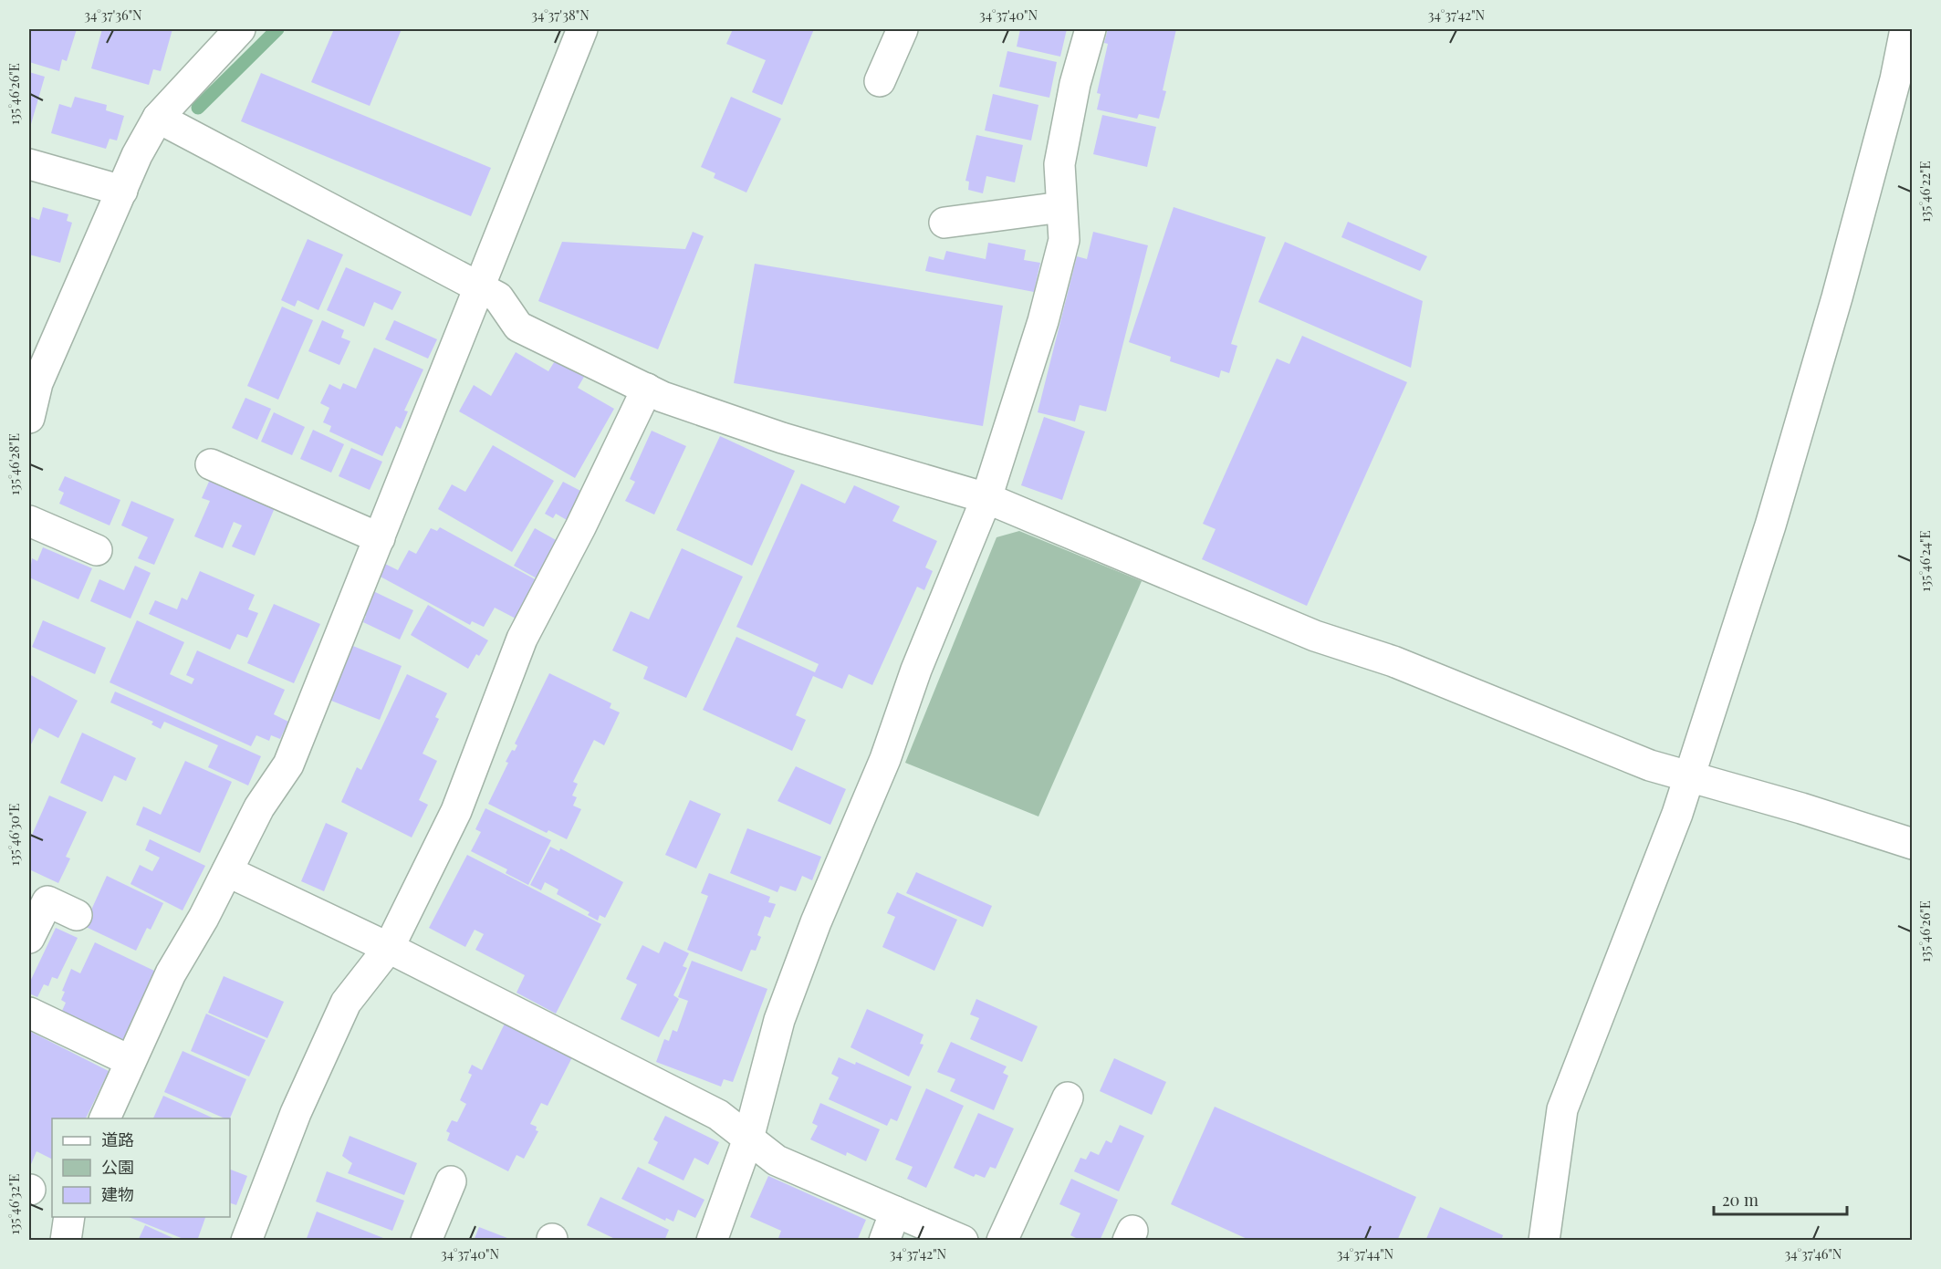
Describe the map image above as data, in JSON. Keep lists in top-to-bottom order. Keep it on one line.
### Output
{"legend":["道路","公園","建物"],"scale_bar":"20 m","coordinates":["34°37'36\"N","34°37'38\"N","34°37'40\"N","34°37'42\"N","135°46'26\"E","135°46'22\"E","135°46'28\"E","135°46'24\"E","135°46'30\"E","135°46'32\"E","34°37'44\"N","34°37'46\"N"]}
